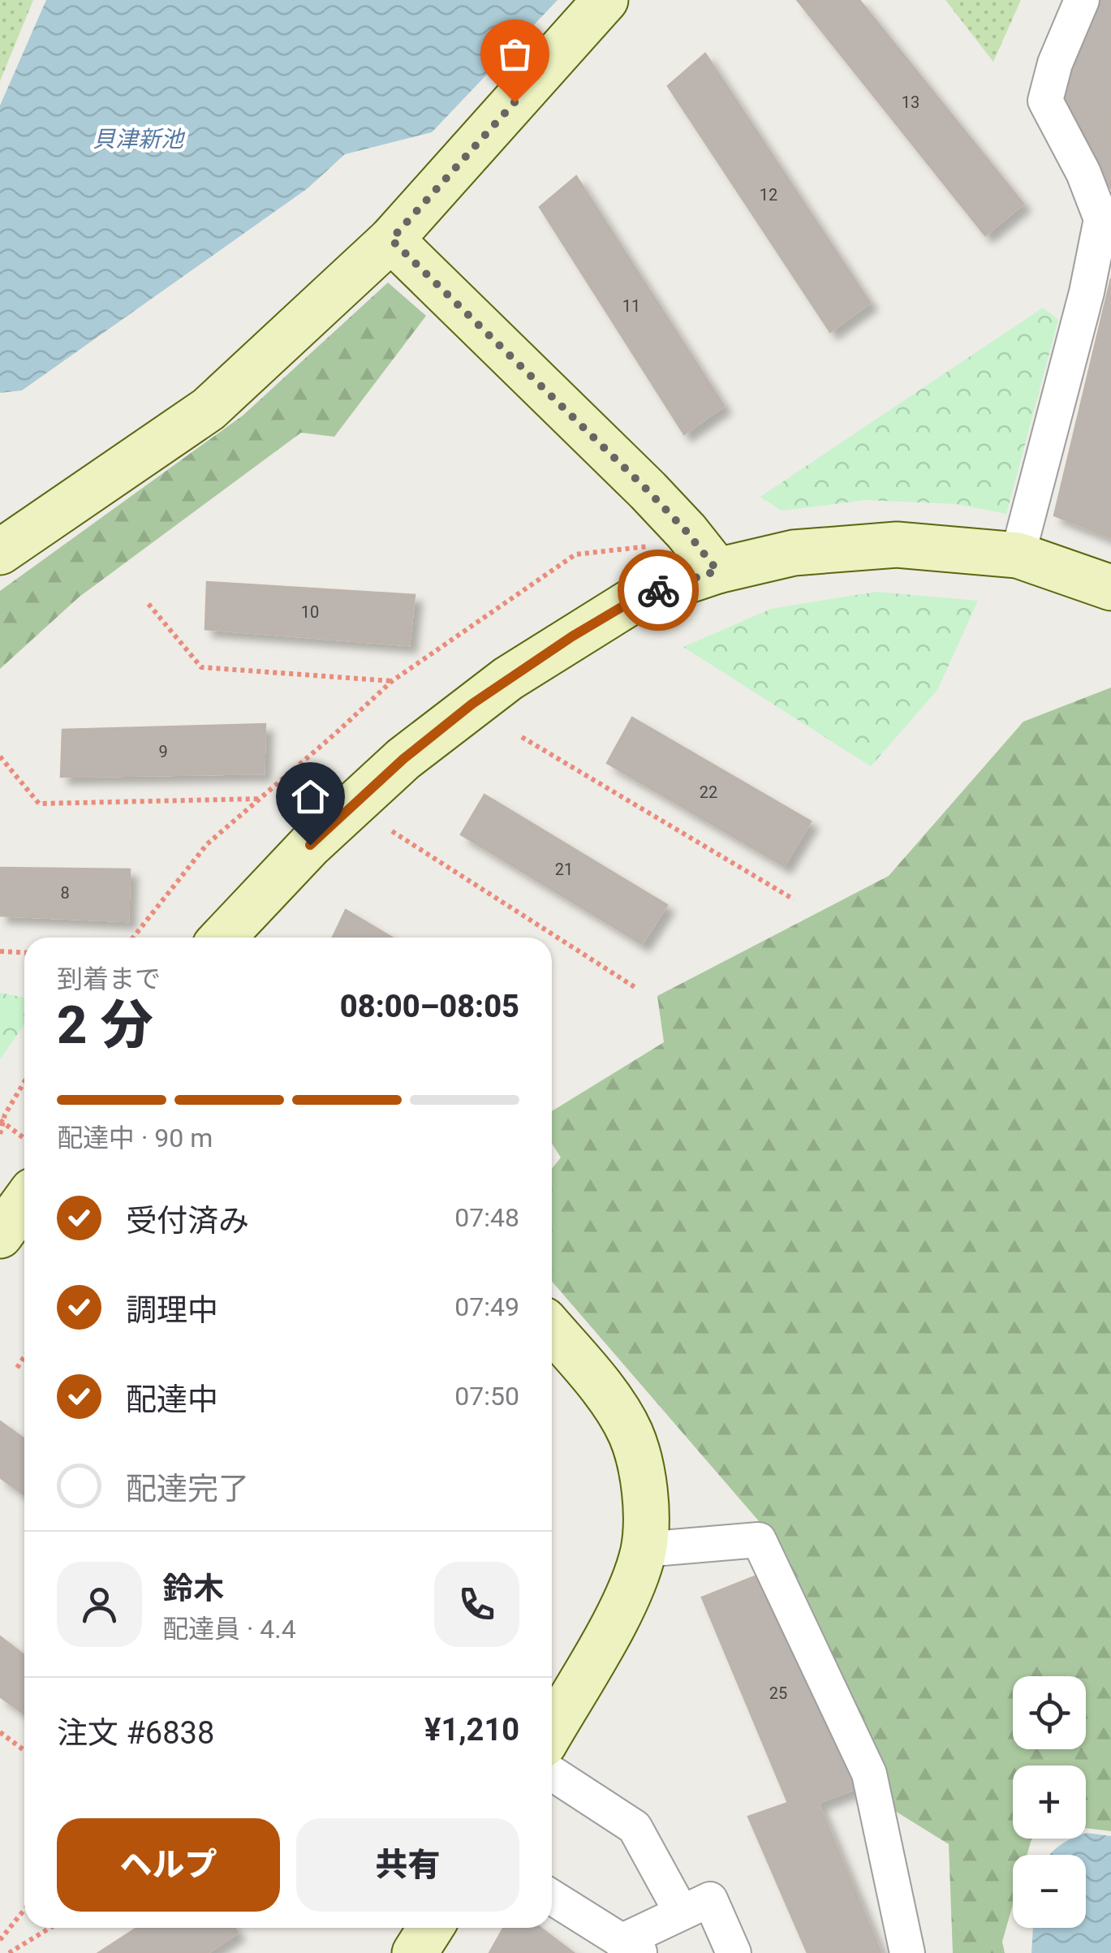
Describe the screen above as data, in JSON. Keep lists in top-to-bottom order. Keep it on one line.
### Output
{"water":["貝津新池"],"house_numbers":["13","12","11","10","9","22","21","8","25"],"page":{"heading":["2 分","到着まで","08:00–08:05"],"panel":["鈴木","配達員 · 4.4","注文 #6838","¥1,210"],"bar":"配達中 · 90 m","list":[["受付済み","07:48"],["調理中","07:49"],["配達中","07:50"],"配達完了"],"map_buttons":["+","−"],"buttons":["ヘルプ","共有"]}}
